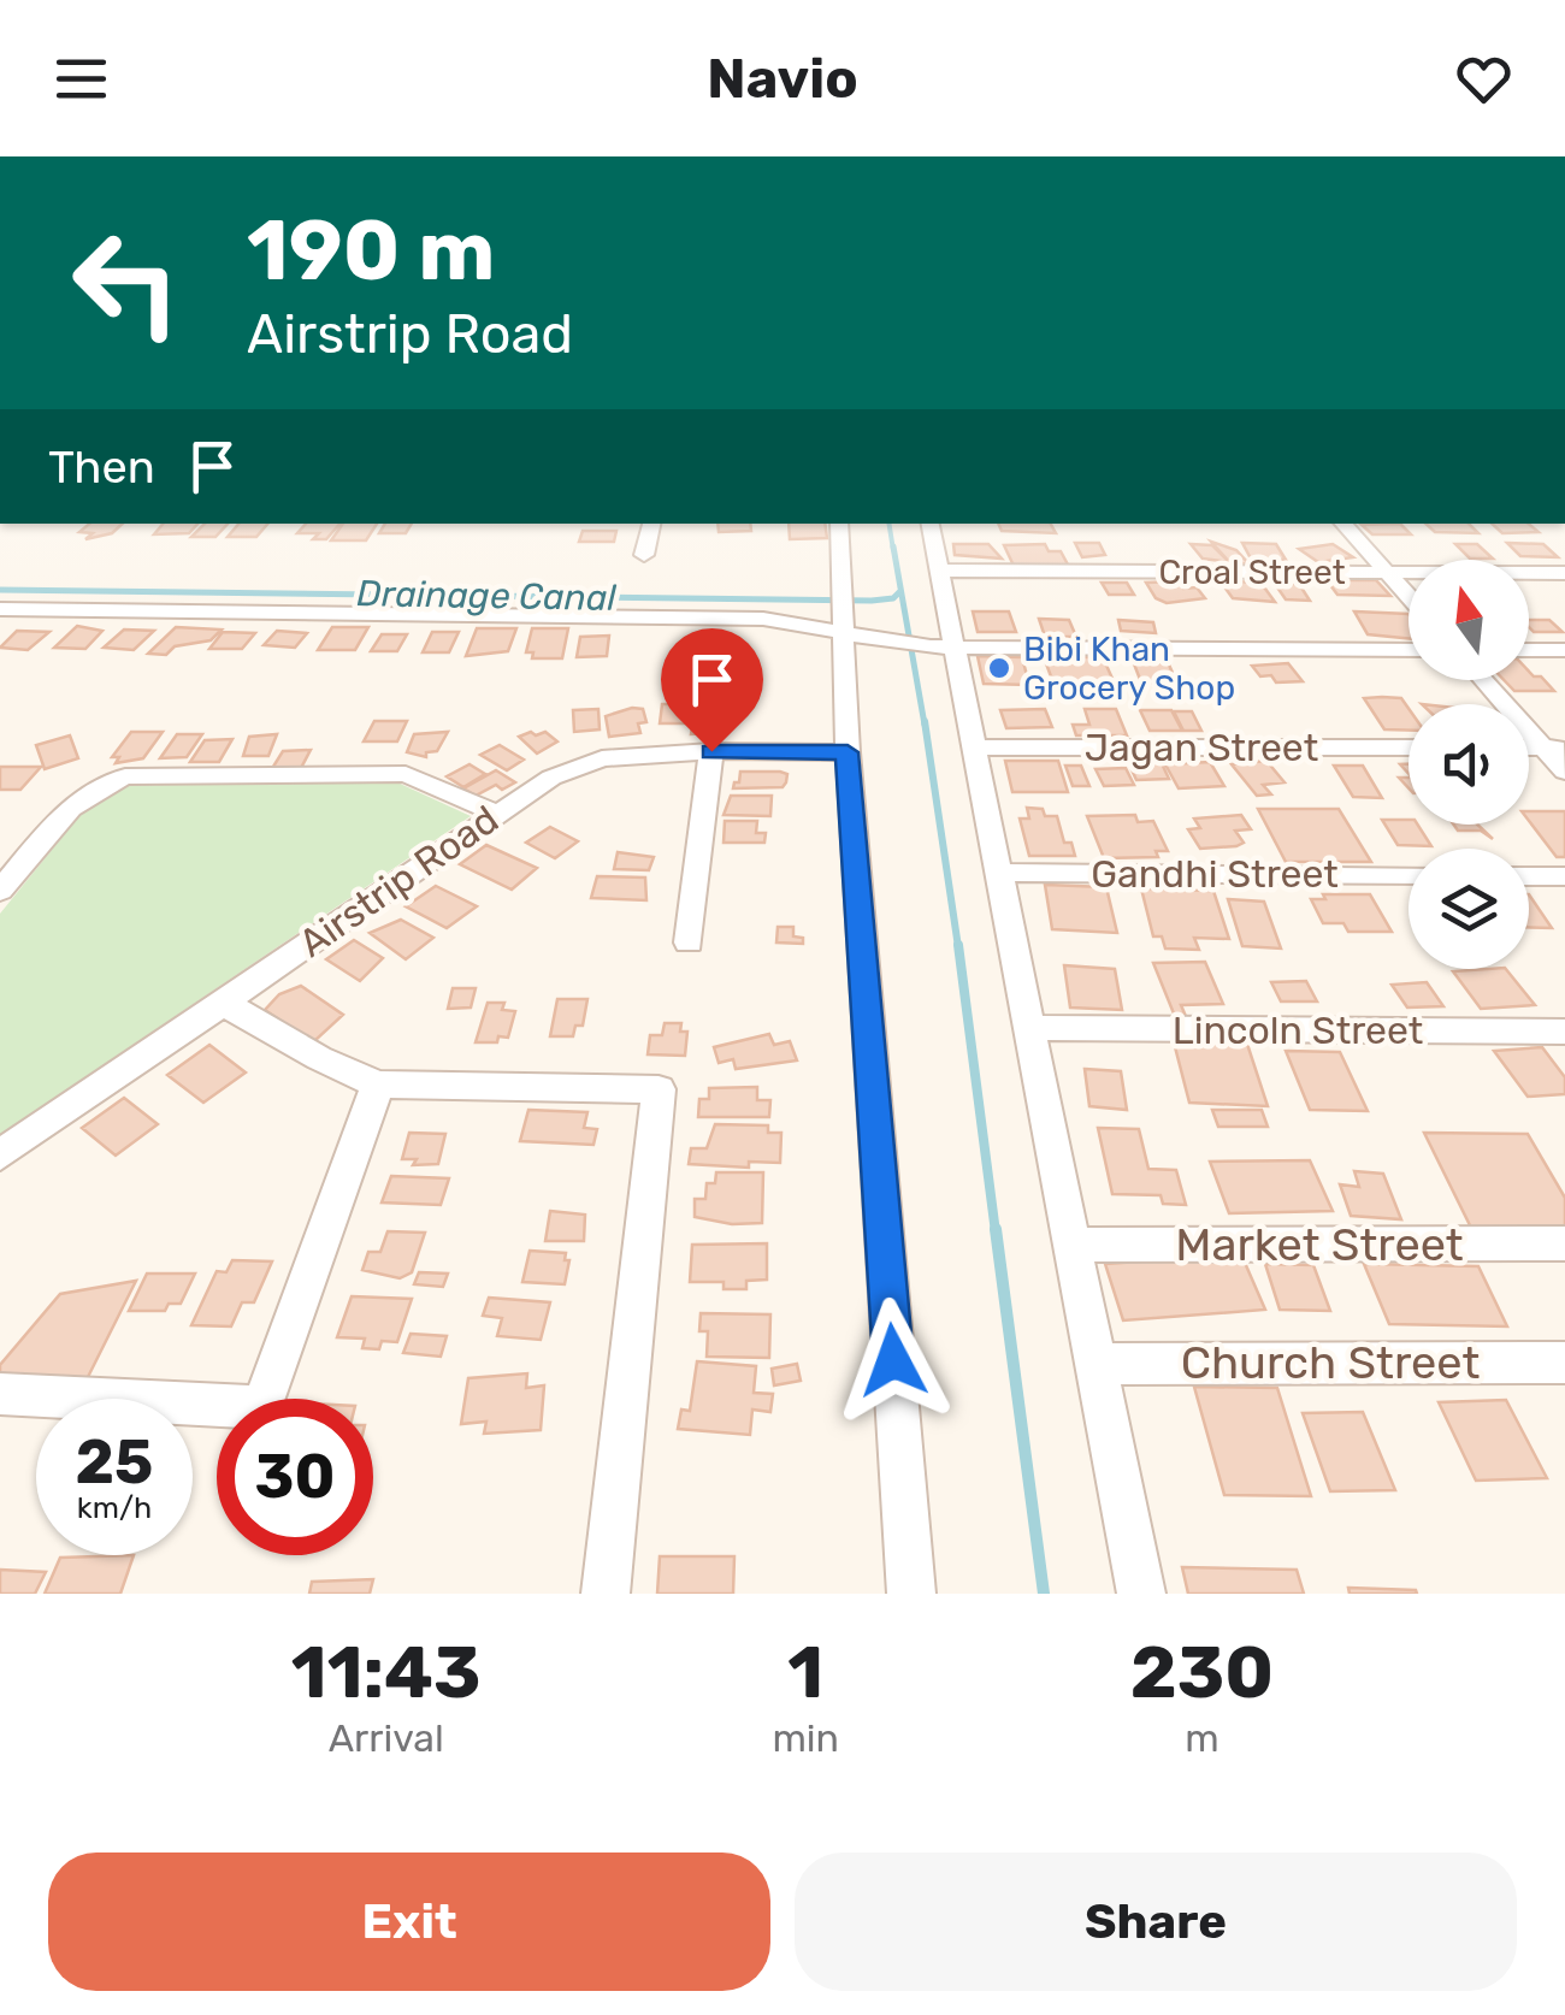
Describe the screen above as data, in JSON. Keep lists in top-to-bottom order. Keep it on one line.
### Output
{"streets":{"street":["Croal Street","Jagan Street","Gandhi Street","Airstrip Road","Lincoln Street","Market Street","Church Street"]},"water":["Drainage Canal"],"places":["Bibi Khan Grocery Shop"],"north":"top","page":{"header":"Navio","turn":["190 m","Airstrip Road"],"then":"Then","speed":"25 km/h","limit":"30","eta":["11:43","Arrival","1","min","230","m"],"buttons":["Exit","Share"]}}
